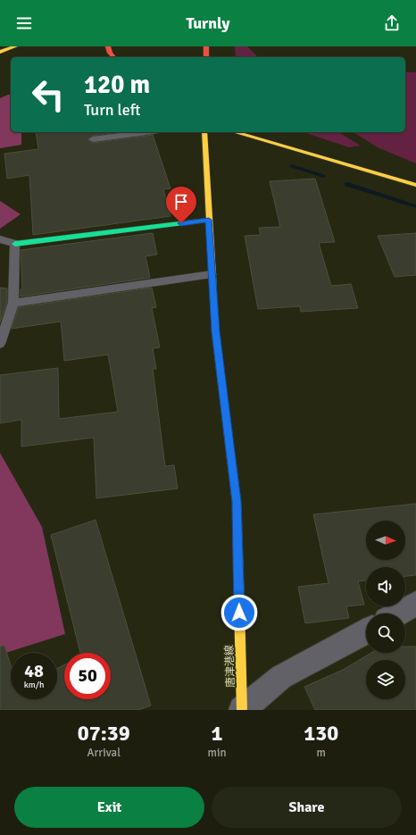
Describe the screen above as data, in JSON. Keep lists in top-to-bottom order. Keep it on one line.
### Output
{"streets":{"main road":["唐津港線"]},"north":"right","page":{"header":"Turnly","turn":["120 m","Turn left"],"speed":"48 km/h","limit":"50","eta":["07:39","Arrival","1","min","130","m"],"buttons":["Exit","Share"]}}
